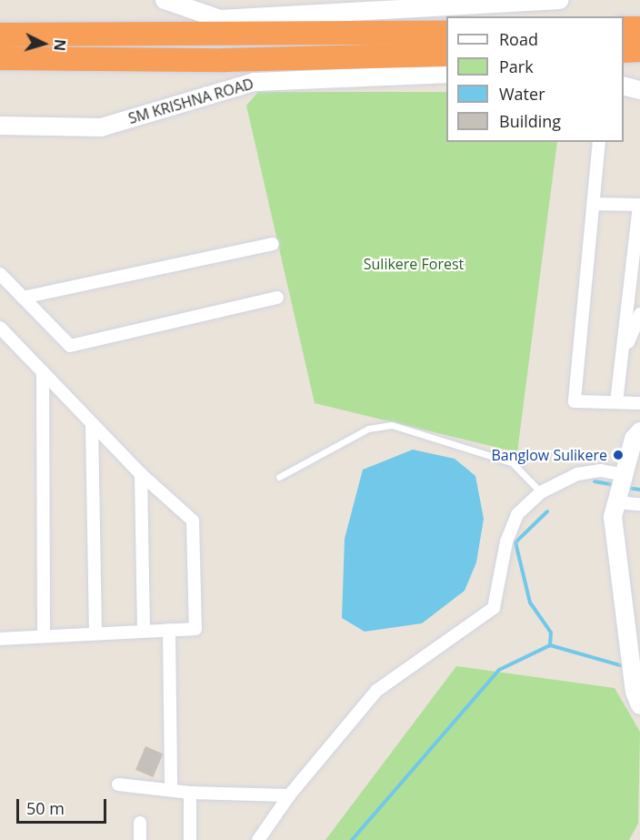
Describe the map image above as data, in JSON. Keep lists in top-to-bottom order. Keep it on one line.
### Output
{"streets":{"highway":["SM KRISHNA ROAD"]},"parks":["Sulikere Forest"],"places":["Banglow Sulikere"],"legend":["Road","Park","Water","Building"],"scale_bar":"50 m","north":"right"}
